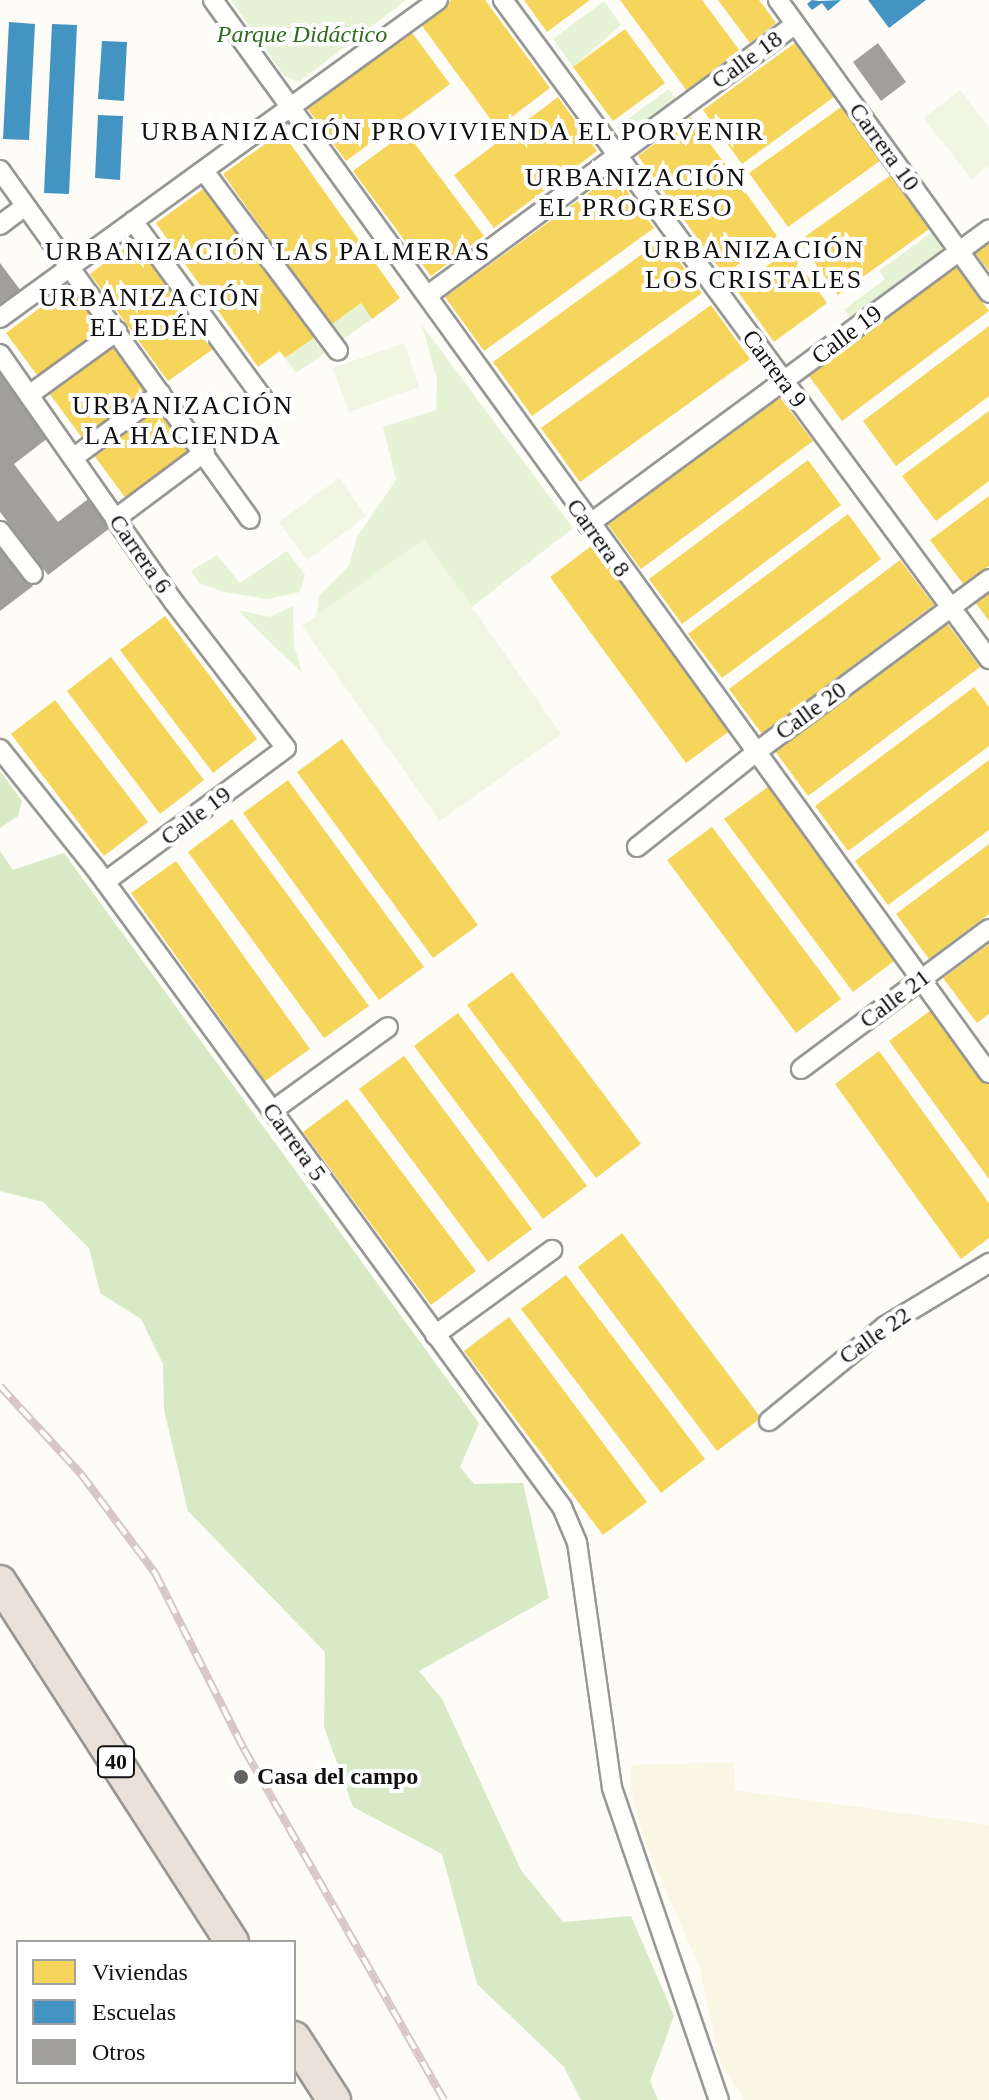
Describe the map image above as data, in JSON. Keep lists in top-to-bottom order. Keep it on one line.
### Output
{"streets":{"highway":["40"],"street":["Calle 18","Carrera 10","Calle 19","Carrera 9","Carrera 8","Carrera 6","Calle 20","Calle 21","Carrera 5","Calle 22"]},"crossings":[["Calle 18","Carrera 10"],["Calle 18","Carrera 9"],["Calle 18","Carrera 8"],["Carrera 10","Calle 19"],["Calle 19","Carrera 9"],["Calle 19","Carrera 8"],["Calle 19","Carrera 6"],["Calle 19","Carrera 5"],["Carrera 9","Calle 20"],["Carrera 8","Calle 20"],["Carrera 8","Calle 21"]],"districts":["URBANIZACIÓN PROVIVIENDA EL PORVENIR","URBANIZACIÓN EL PROGRESO","URBANIZACIÓN LOS CRISTALES","URBANIZACIÓN LAS PALMERAS","URBANIZACIÓN EL EDÉN","URBANIZACIÓN LA HACIENDA"],"parks":["Parque Didáctico"],"places":["Casa del campo"],"legend":["Viviendas","Escuelas","Otros"]}
